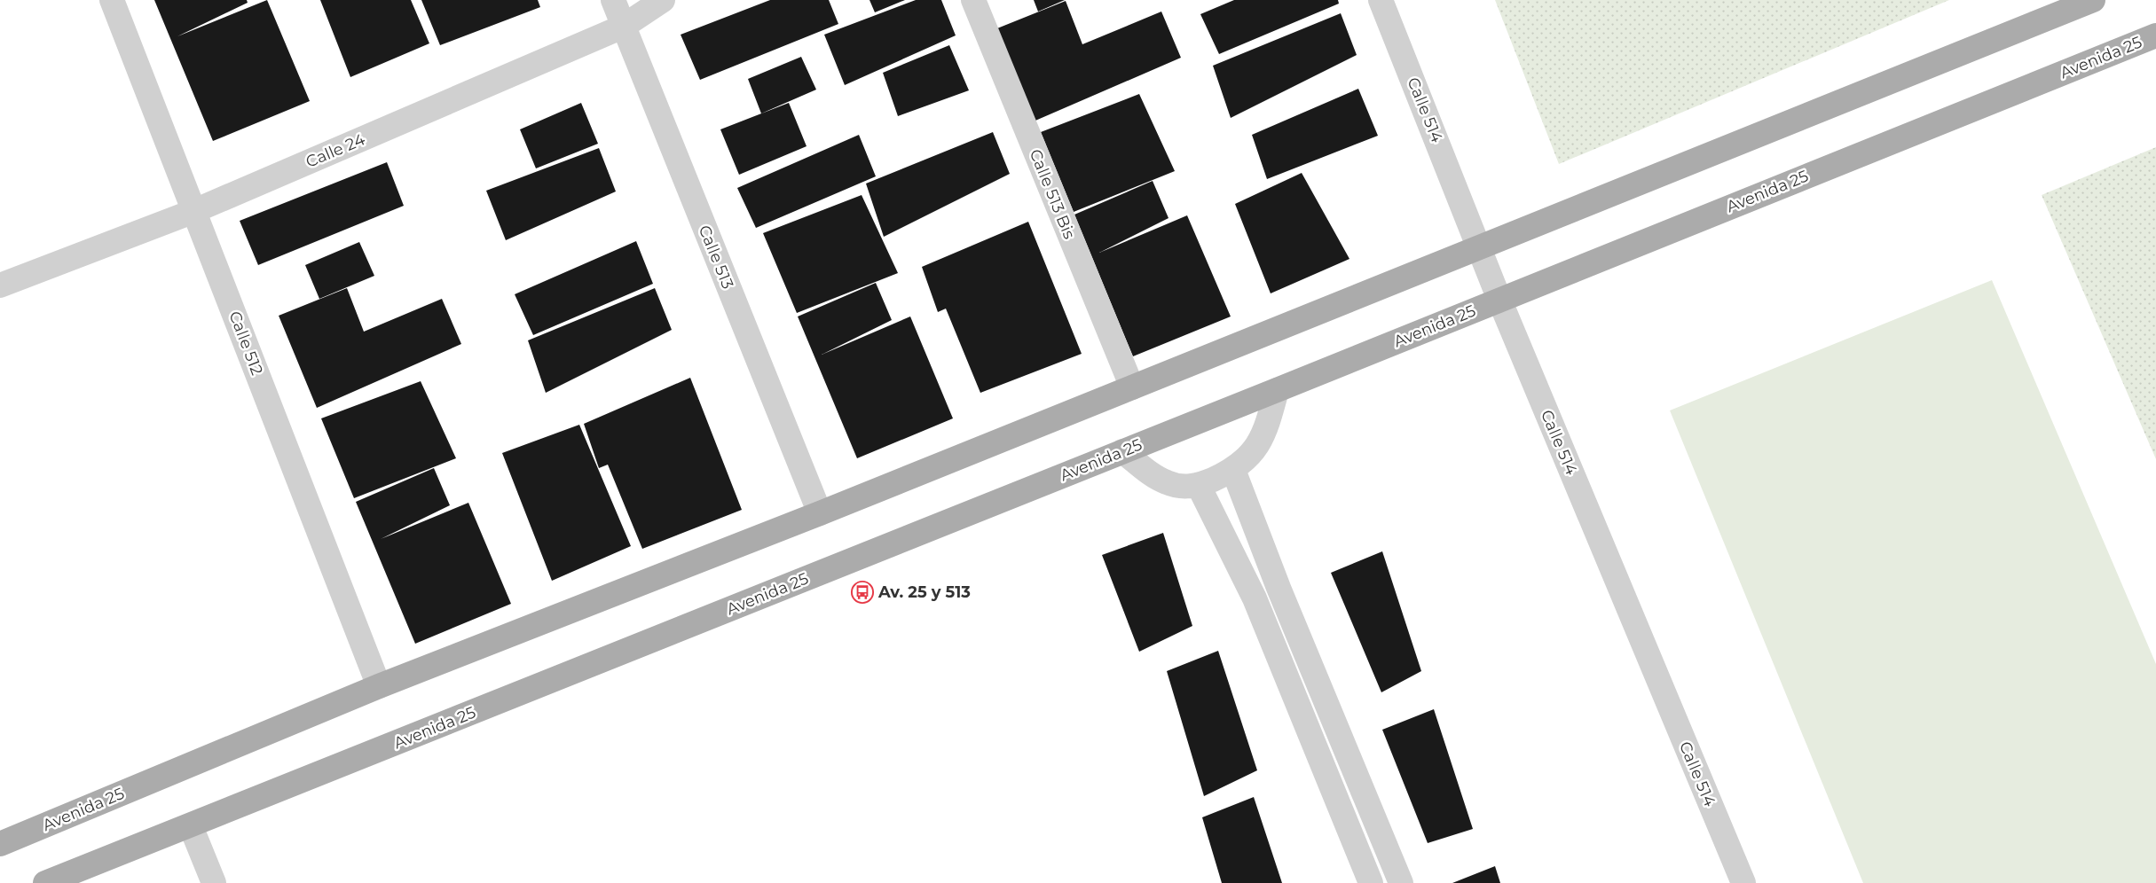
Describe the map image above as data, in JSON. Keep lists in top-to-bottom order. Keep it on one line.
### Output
{"streets":{"main road":["Avenida 25"],"street":["Calle 514","Calle 24","Calle 513 Bis","Calle 513","Calle 512"]},"crossings":[["Avenida 25","Calle 514"],["Avenida 25","Calle 513 Bis"],["Avenida 25","Calle 513"],["Avenida 25","Calle 512"],["Calle 24","Calle 513"],["Calle 24","Calle 512"]],"places":{"bus stop":["Av. 25 y 513"]}}
